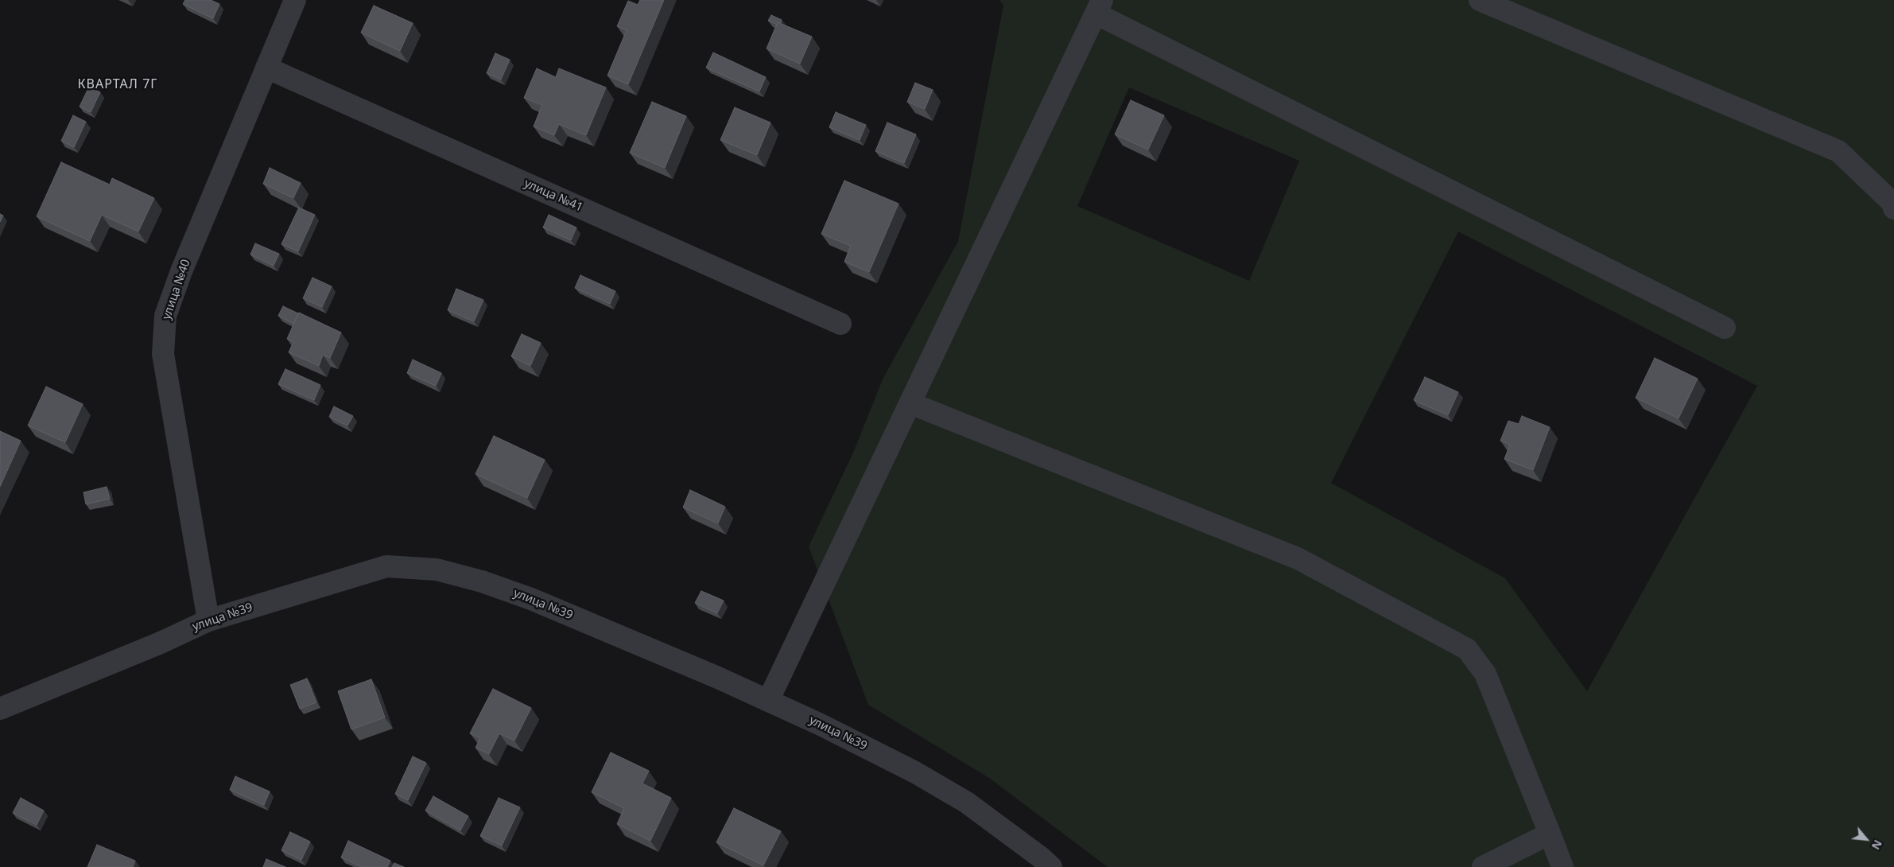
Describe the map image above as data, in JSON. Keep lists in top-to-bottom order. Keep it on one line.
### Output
{"streets":{"street":["улица №41","улица №40","улица №39"]},"crossings":[["улица №41","улица №40"],["улица №40","улица №39"]],"districts":["КВАРТАЛ 7Г"],"north":"bottom right"}
